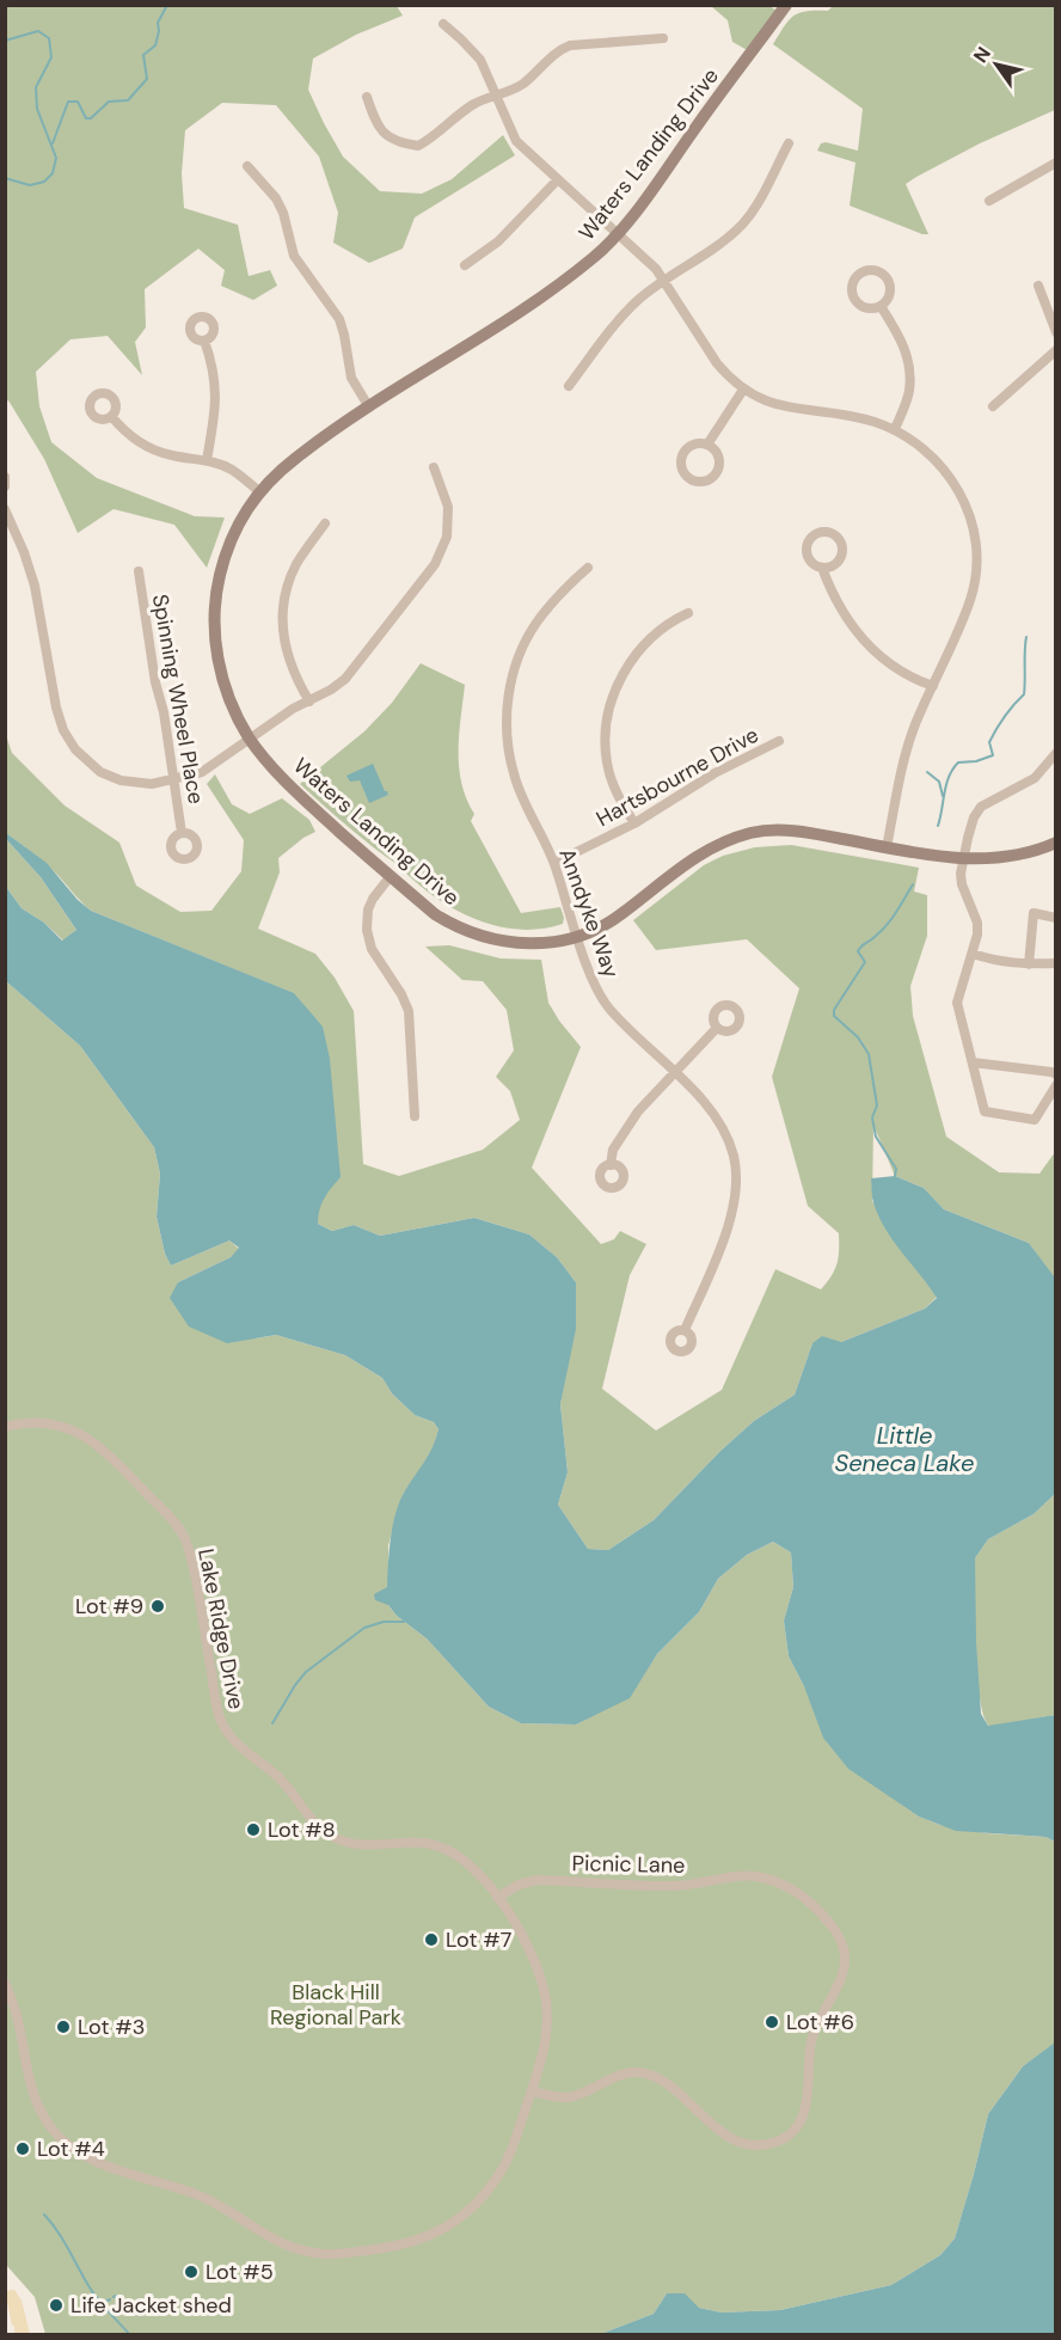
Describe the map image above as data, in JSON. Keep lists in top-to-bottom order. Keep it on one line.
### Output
{"streets":{"street":["Waters Landing Drive","Spinning Wheel Place","Hartsbourne Drive","Anndyke Way","Lake Ridge Drive","Picnic Lane"]},"crossings":[["Waters Landing Drive","Anndyke Way"],["Hartsbourne Drive","Anndyke Way"],["Lake Ridge Drive","Picnic Lane"]],"water":["Little Seneca Lake"],"parks":["Black Hill Regional Park"],"places":["Lot #9","Lot #8","Lot #7","Lot #6","Lot #3","Lot #4","Lot #5","Life Jacket shed"],"north":"top left"}
